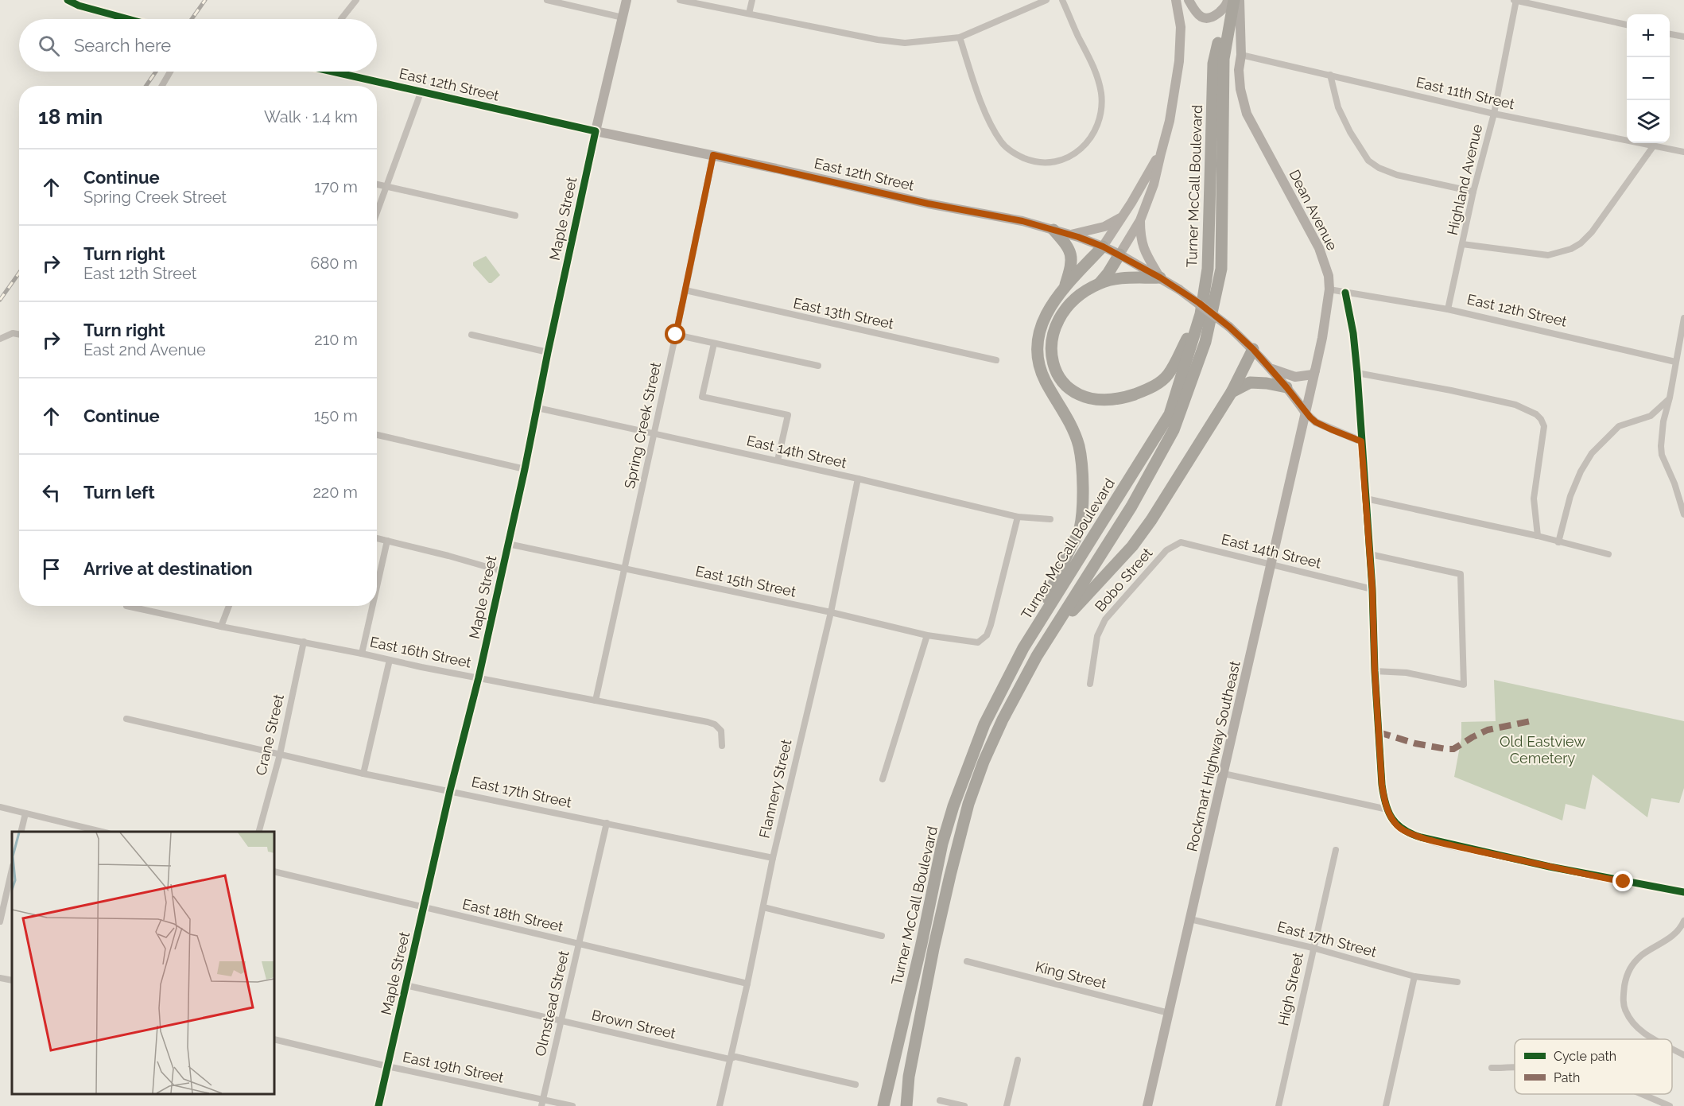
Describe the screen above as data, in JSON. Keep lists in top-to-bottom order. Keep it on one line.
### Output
{"streets":{"highway":["Turner McCall Boulevard"],"main road":["East 12th Street","Dean Avenue","Maple Street","Rockmart Highway Southeast"],"street":["East 11th Street","Highland Avenue","East 13th Street","Spring Creek Street","East 14th Street","Bobo Street","East 15th Street","East 16th Street","Crane Street","Flannery Street","East 17th Street","East 18th Street","King Street","High Street","Olmstead Street","Brown Street","East 19th Street"]},"crossings":[["East 12th Street","Highland Avenue"],["East 12th Street","Dean Avenue"],["East 12th Street","Maple Street"],["East 12th Street","Spring Creek Street"],["East 12th Street","Rockmart Highway Southeast"],["East 11th Street","Highland Avenue"],["East 11th Street","Dean Avenue"],["Dean Avenue","Rockmart Highway Southeast"],["Maple Street","East 14th Street"],["Maple Street","East 15th Street"],["Maple Street","East 16th Street"],["Maple Street","East 17th Street"],["Maple Street","East 18th Street"],["Maple Street","Brown Street"],["Maple Street","East 19th Street"],["East 13th Street","Spring Creek Street"],["Spring Creek Street","East 14th Street"],["Spring Creek Street","East 15th Street"],["Spring Creek Street","East 16th Street"],["East 14th Street","Bobo Street"],["East 14th Street","East 15th Street"],["East 14th Street","Rockmart Highway Southeast"],["East 14th Street","Flannery Street"],["East 15th Street","Flannery Street"],["East 16th Street","Crane Street"],["Crane Street","East 17th Street"],["Rockmart Highway Southeast","East 17th Street"],["Rockmart Highway Southeast","King Street"],["Flannery Street","East 17th Street"],["Flannery Street","East 18th Street"],["Flannery Street","Brown Street"],["East 17th Street","High Street"],["East 17th Street","Olmstead Street"],["East 18th Street","Olmstead Street"],["Olmstead Street","Brown Street"],["Olmstead Street","East 19th Street"]],"parks":["Old Eastview Cemetery"],"legend":["Cycle path","Path"],"page":{"map_buttons":["+","−"],"search":"Search here","heading":["18 min","Walk · 1.4 km"],"list":[["Continue","Spring Creek Street","170 m"],["Turn right","East 12th Street","680 m"],["Turn right","East 2nd Avenue","210 m"],["Continue","150 m"],["Turn left","220 m"],"Arrive at destination"]}}
